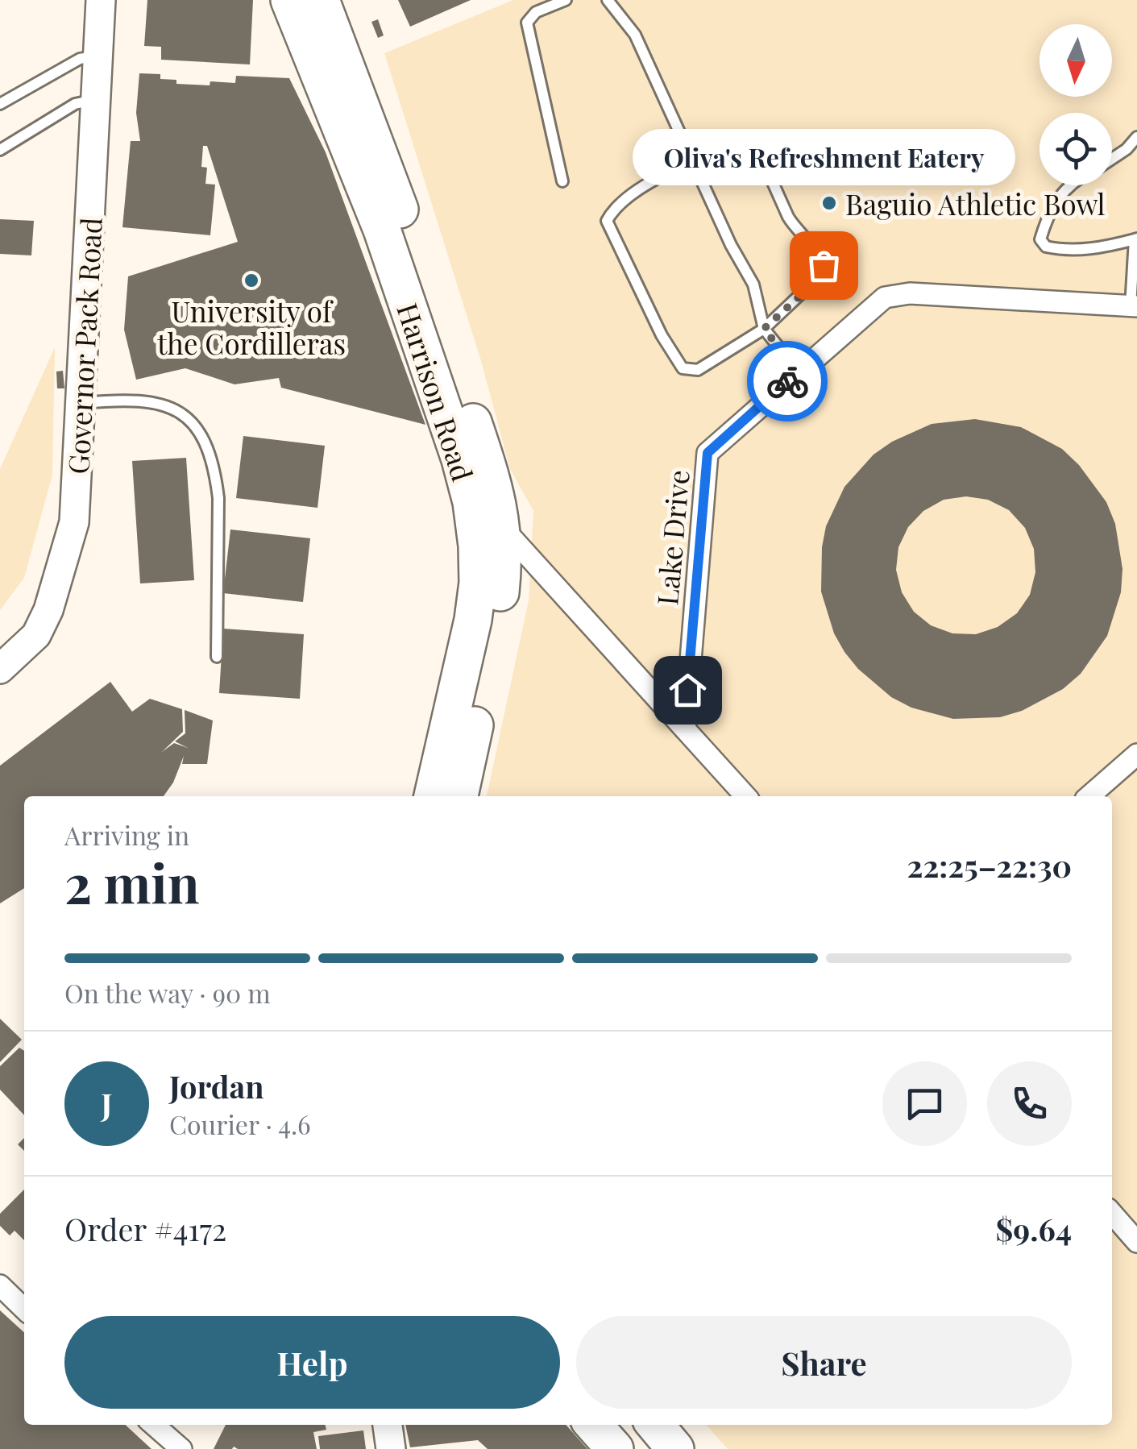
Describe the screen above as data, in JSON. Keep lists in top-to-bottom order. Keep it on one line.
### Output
{"streets":{"highway":["Harrison Road"],"street":["Governor Pack Road","Lake Drive"]},"places":["Baguio Athletic Bowl","Oliva's Refreshment Eatery","University of the Cordilleras"],"north":"bottom","page":{"bubble":"Oliva's Refreshment Eatery","heading":["2 min","Arriving in","22:25–22:30"],"panel":["Jordan","Courier · 4.6","Order #4172","$9.64"],"bar":"On the way · 90 m","round":"J","buttons":["Help","Share"]}}
